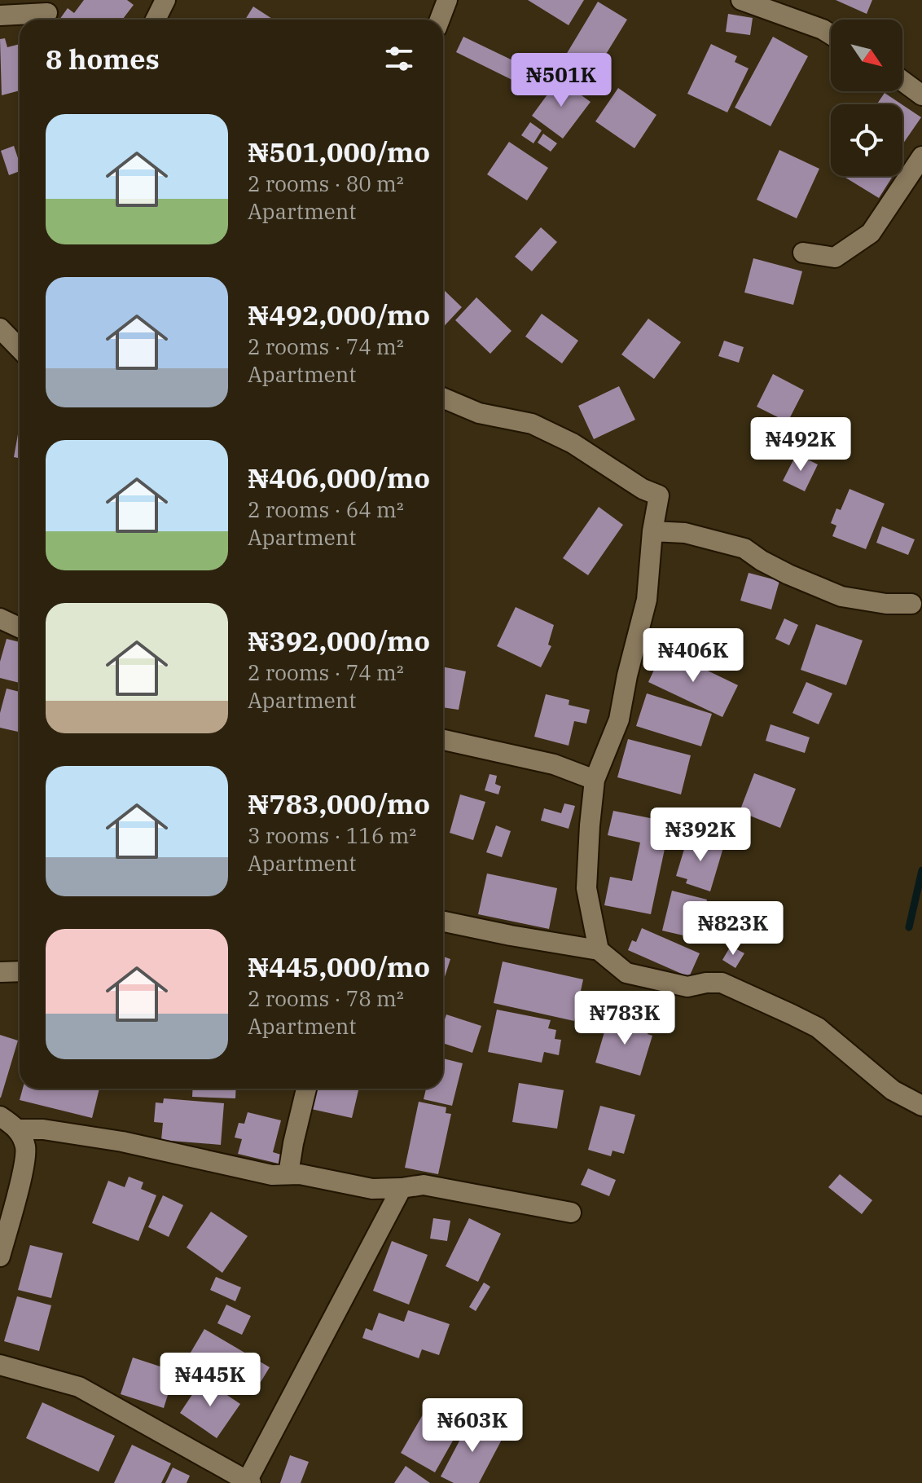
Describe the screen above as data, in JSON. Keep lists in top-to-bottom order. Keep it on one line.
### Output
{"north":"bottom right","page":{"heading":"8 homes","price":["₦501K","₦492K","₦406K","₦392K","₦823K","₦783K","₦445K","₦603K"],"list":[{"name":"₦501,000/mo","note":"2 rooms · 80 m² · Apartment"},{"name":"₦492,000/mo","note":"2 rooms · 74 m² · Apartment"},{"name":"₦406,000/mo","note":"2 rooms · 64 m² · Apartment"},{"name":"₦392,000/mo","note":"2 rooms · 74 m² · Apartment"},{"name":"₦783,000/mo","note":"3 rooms · 116 m² · Apartment"},{"name":"₦445,000/mo","note":"2 rooms · 78 m² · Apartment"}]}}
